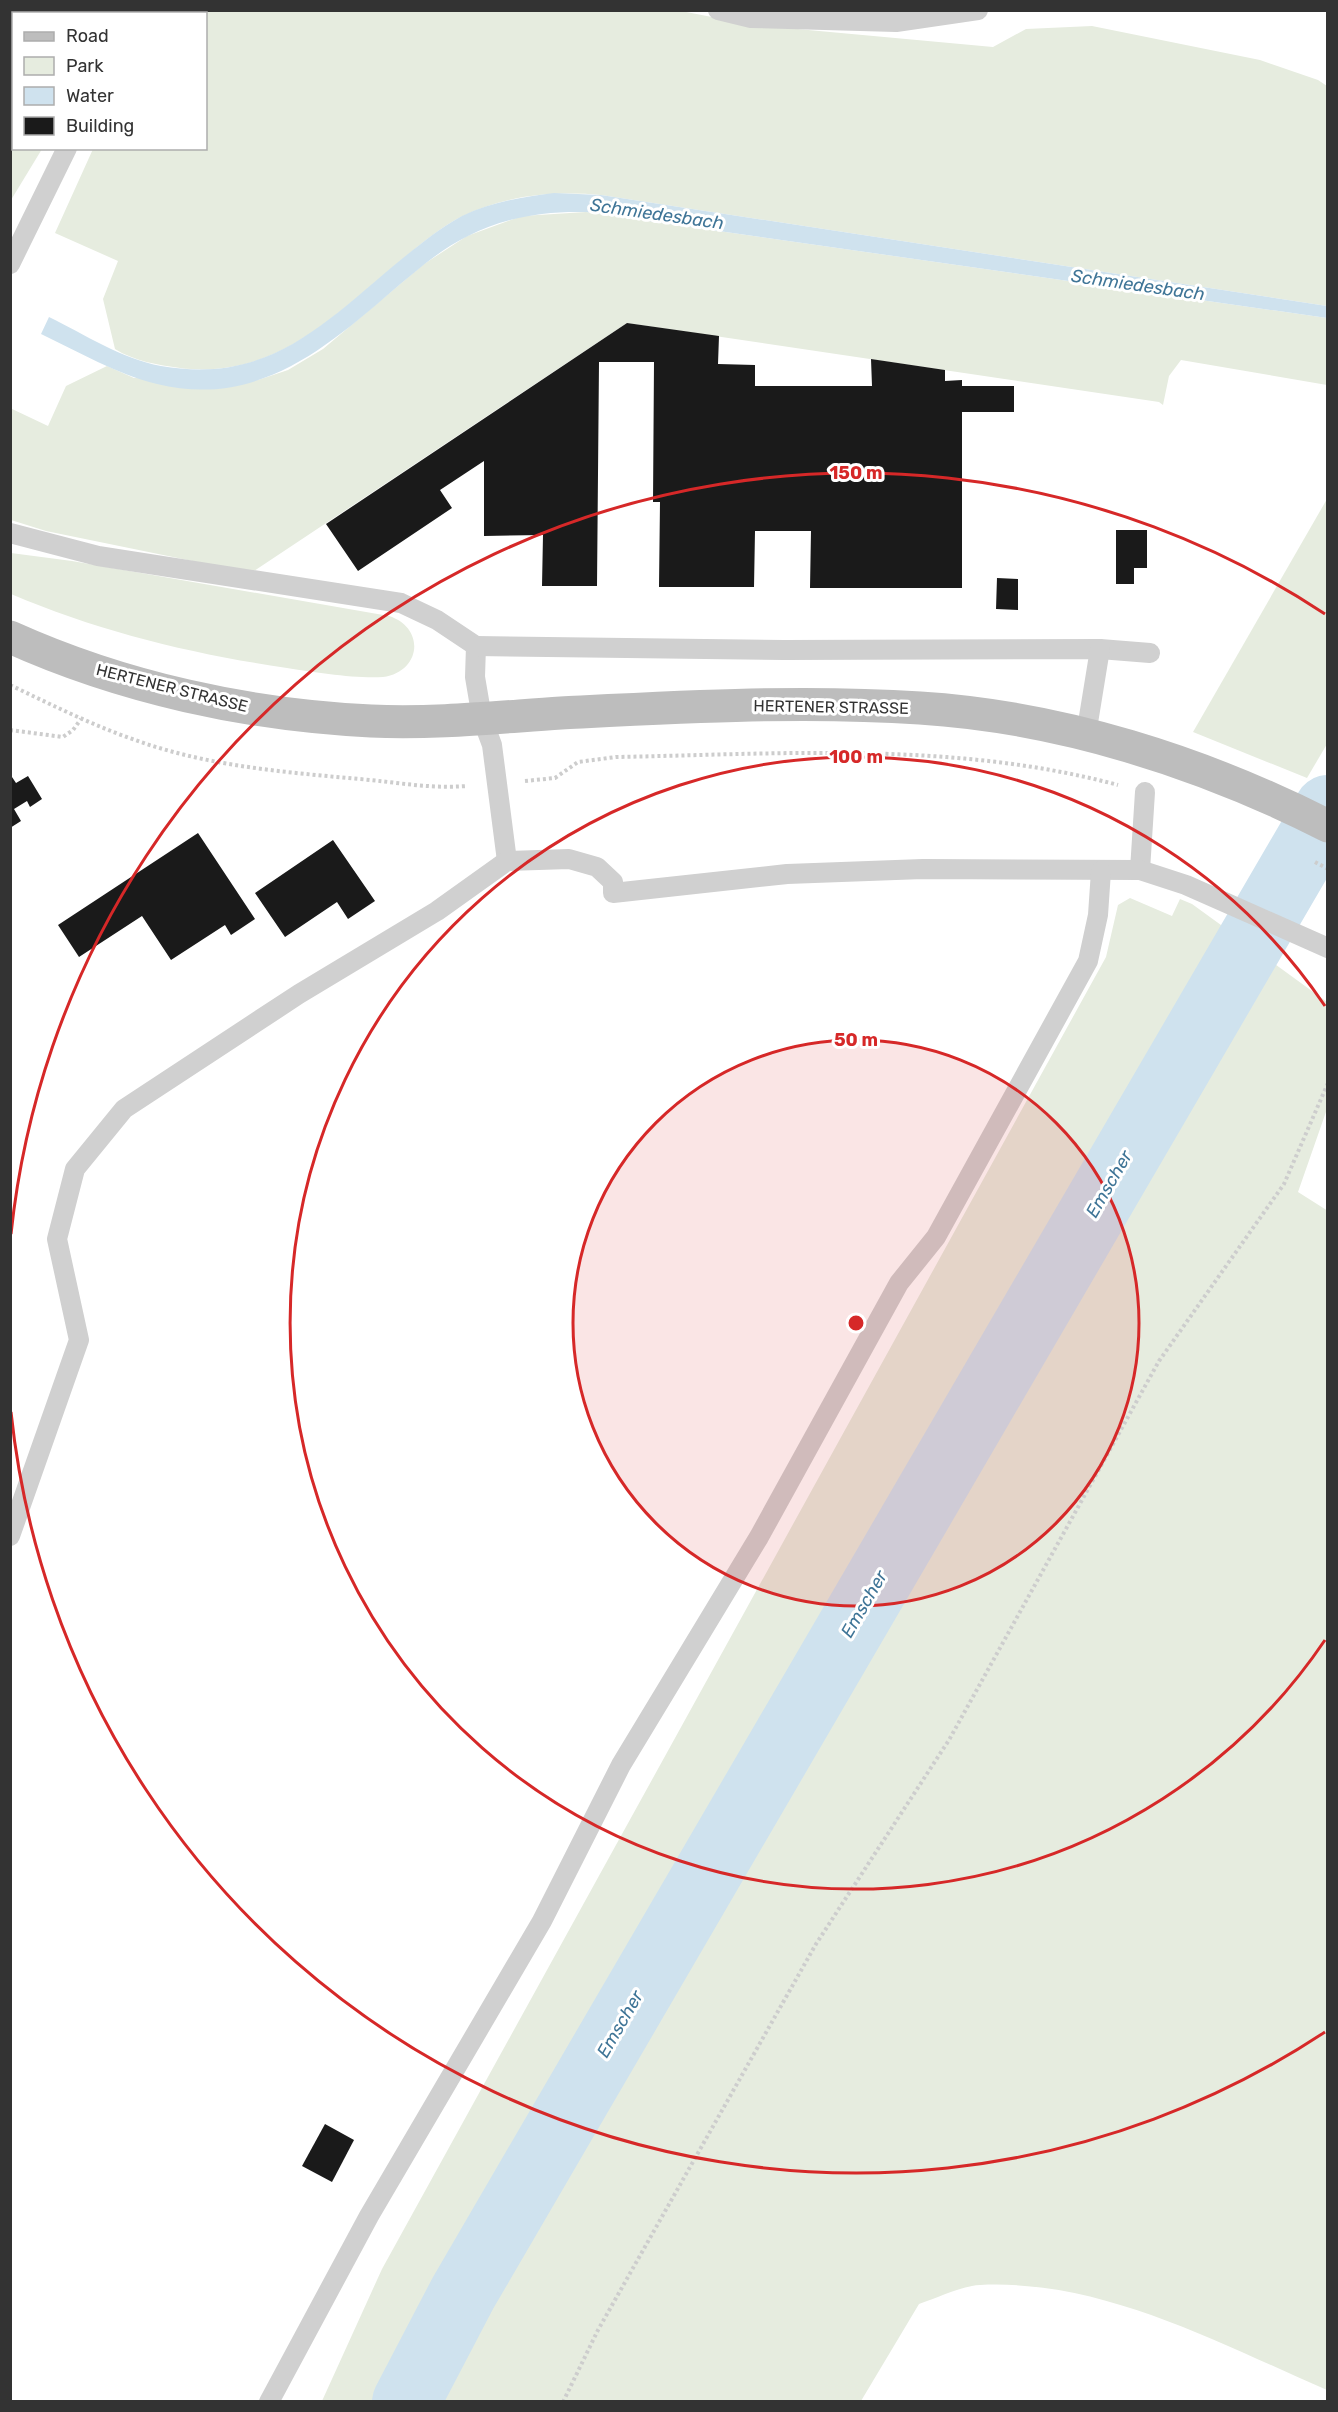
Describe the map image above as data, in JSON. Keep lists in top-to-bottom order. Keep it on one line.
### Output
{"streets":{"main road":["HERTENER STRASSE"]},"water":["Schmiedesbach","Emscher"],"legend":["Road","Park","Water","Building"],"rings":["150 m","100 m","50 m"]}
